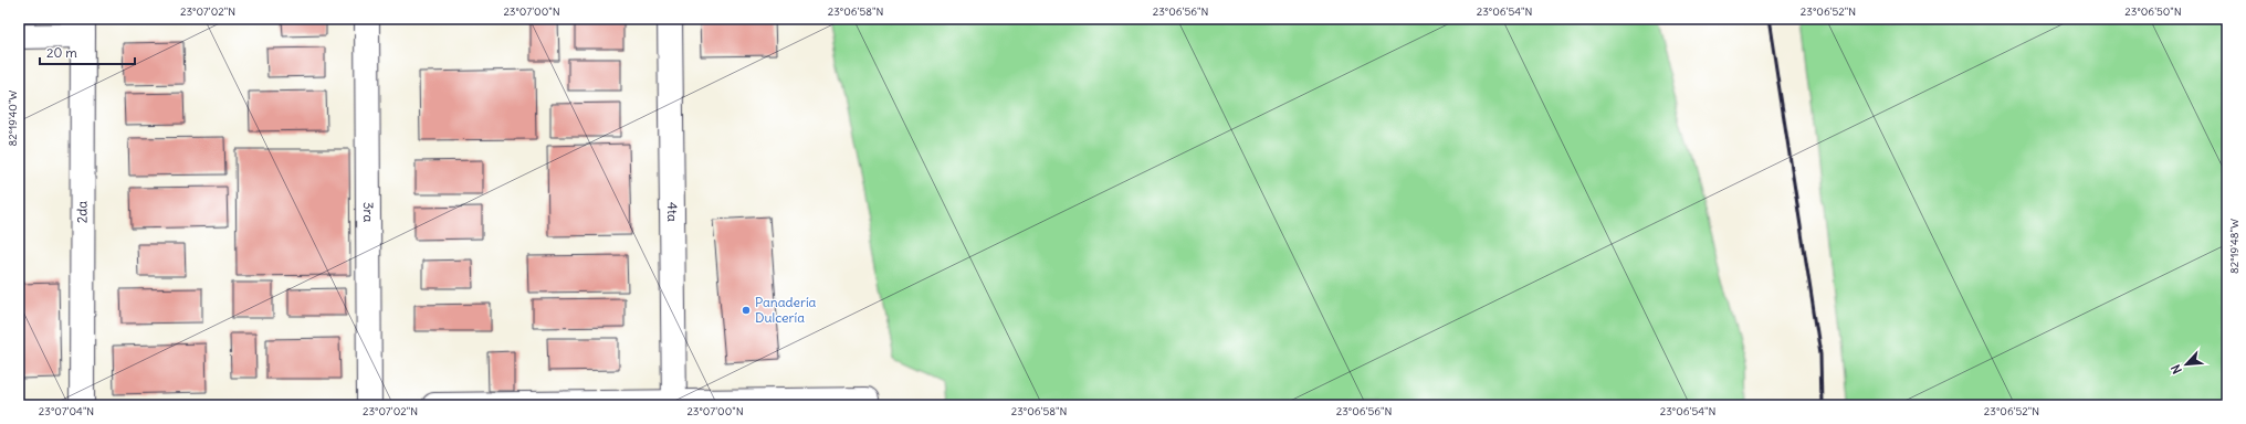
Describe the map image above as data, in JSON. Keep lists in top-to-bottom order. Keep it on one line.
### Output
{"streets":{"street":["2da","3ra","4ta"]},"places":["Panadería Dulcería"],"scale_bar":"20 m","north":"bottom left","coordinates":["23°07'02\"N","23°07'00\"N","23°06'58\"N","23°06'56\"N","23°06'54\"N","23°06'52\"N","23°06'50\"N","82°19'40\"W","82°19'48\"W","23°07'04\"N"]}
